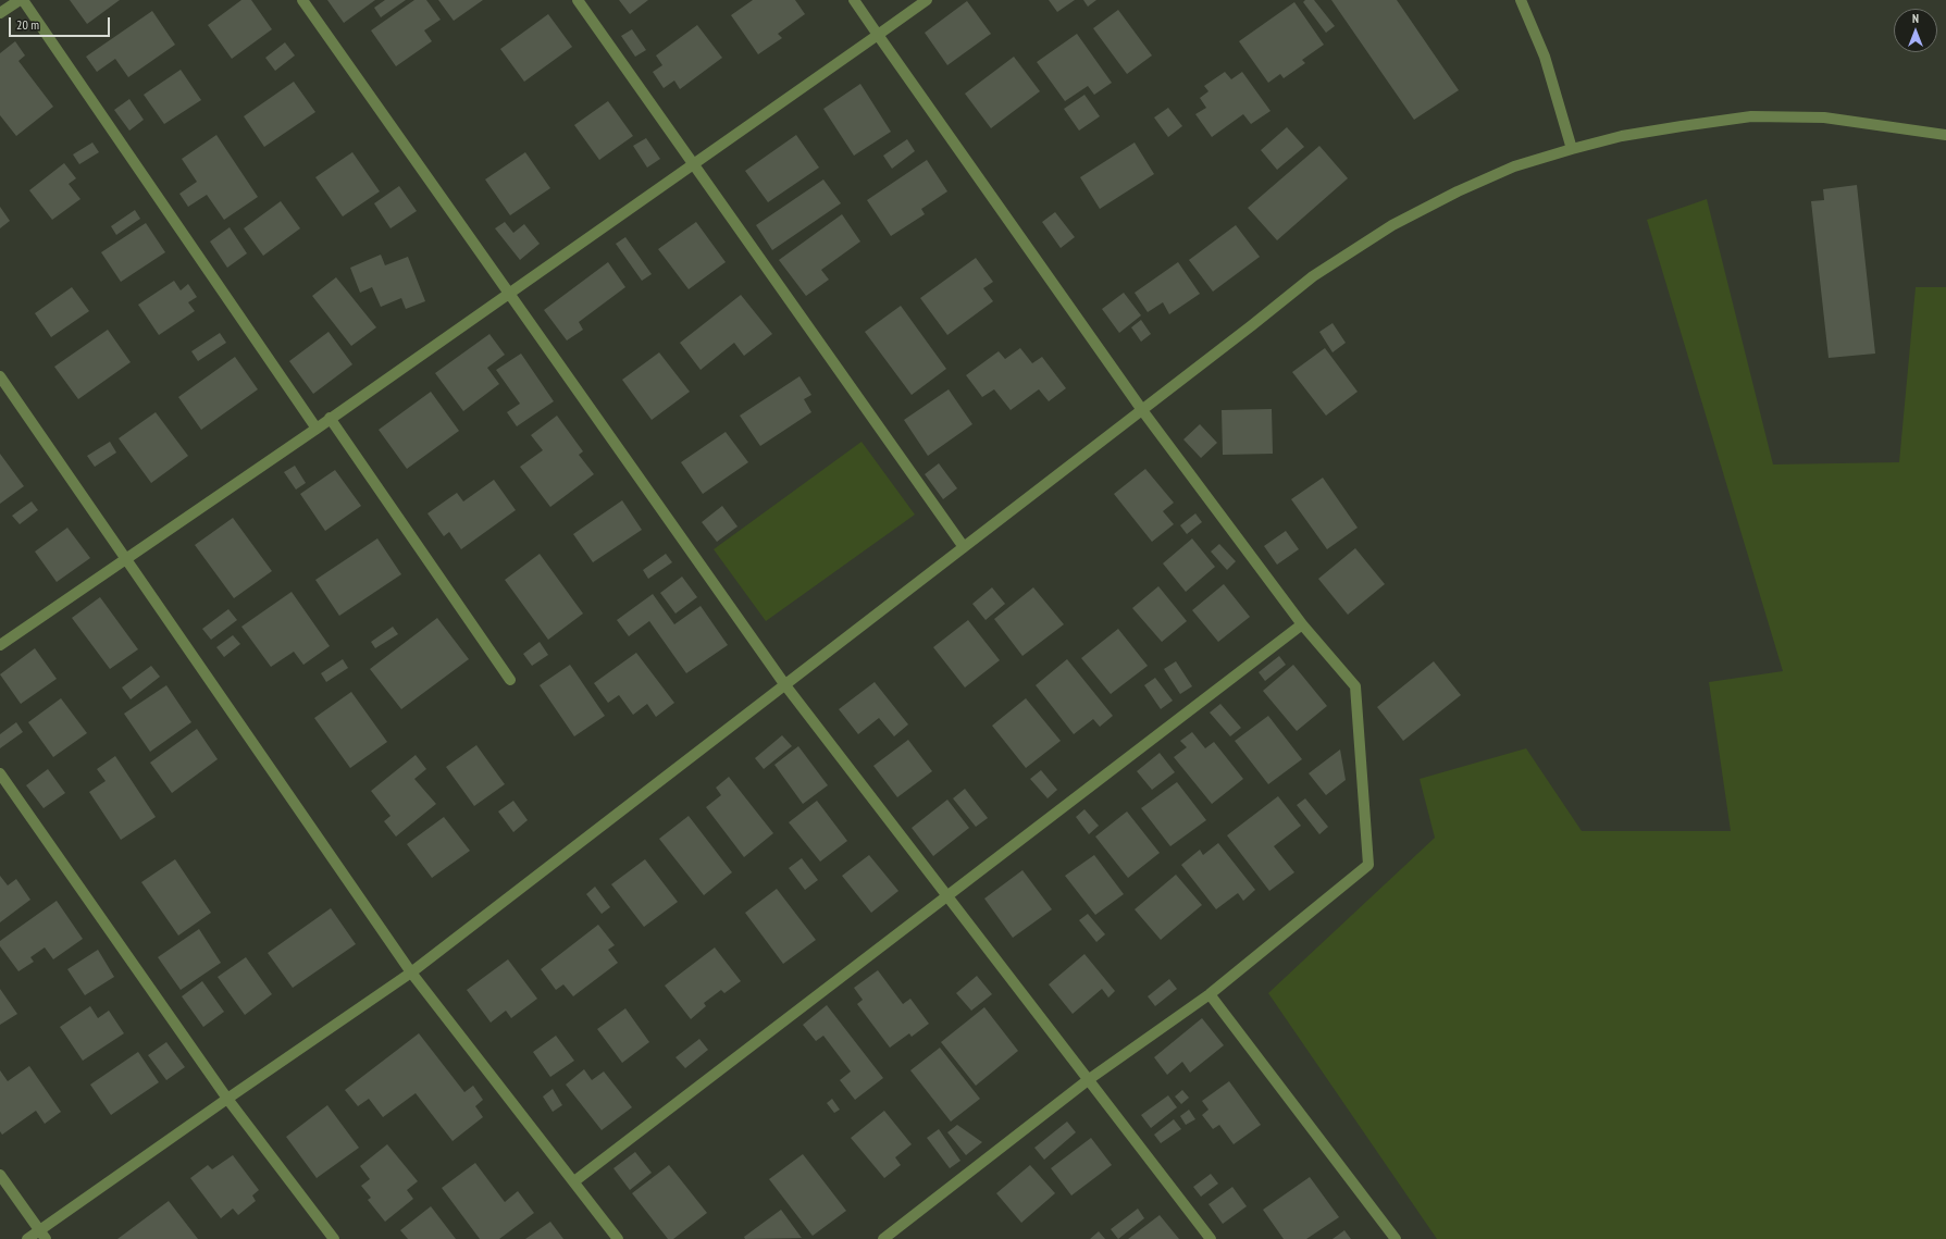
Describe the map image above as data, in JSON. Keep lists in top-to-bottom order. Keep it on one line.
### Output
{"scale_bar":"20 m","north":"top"}
